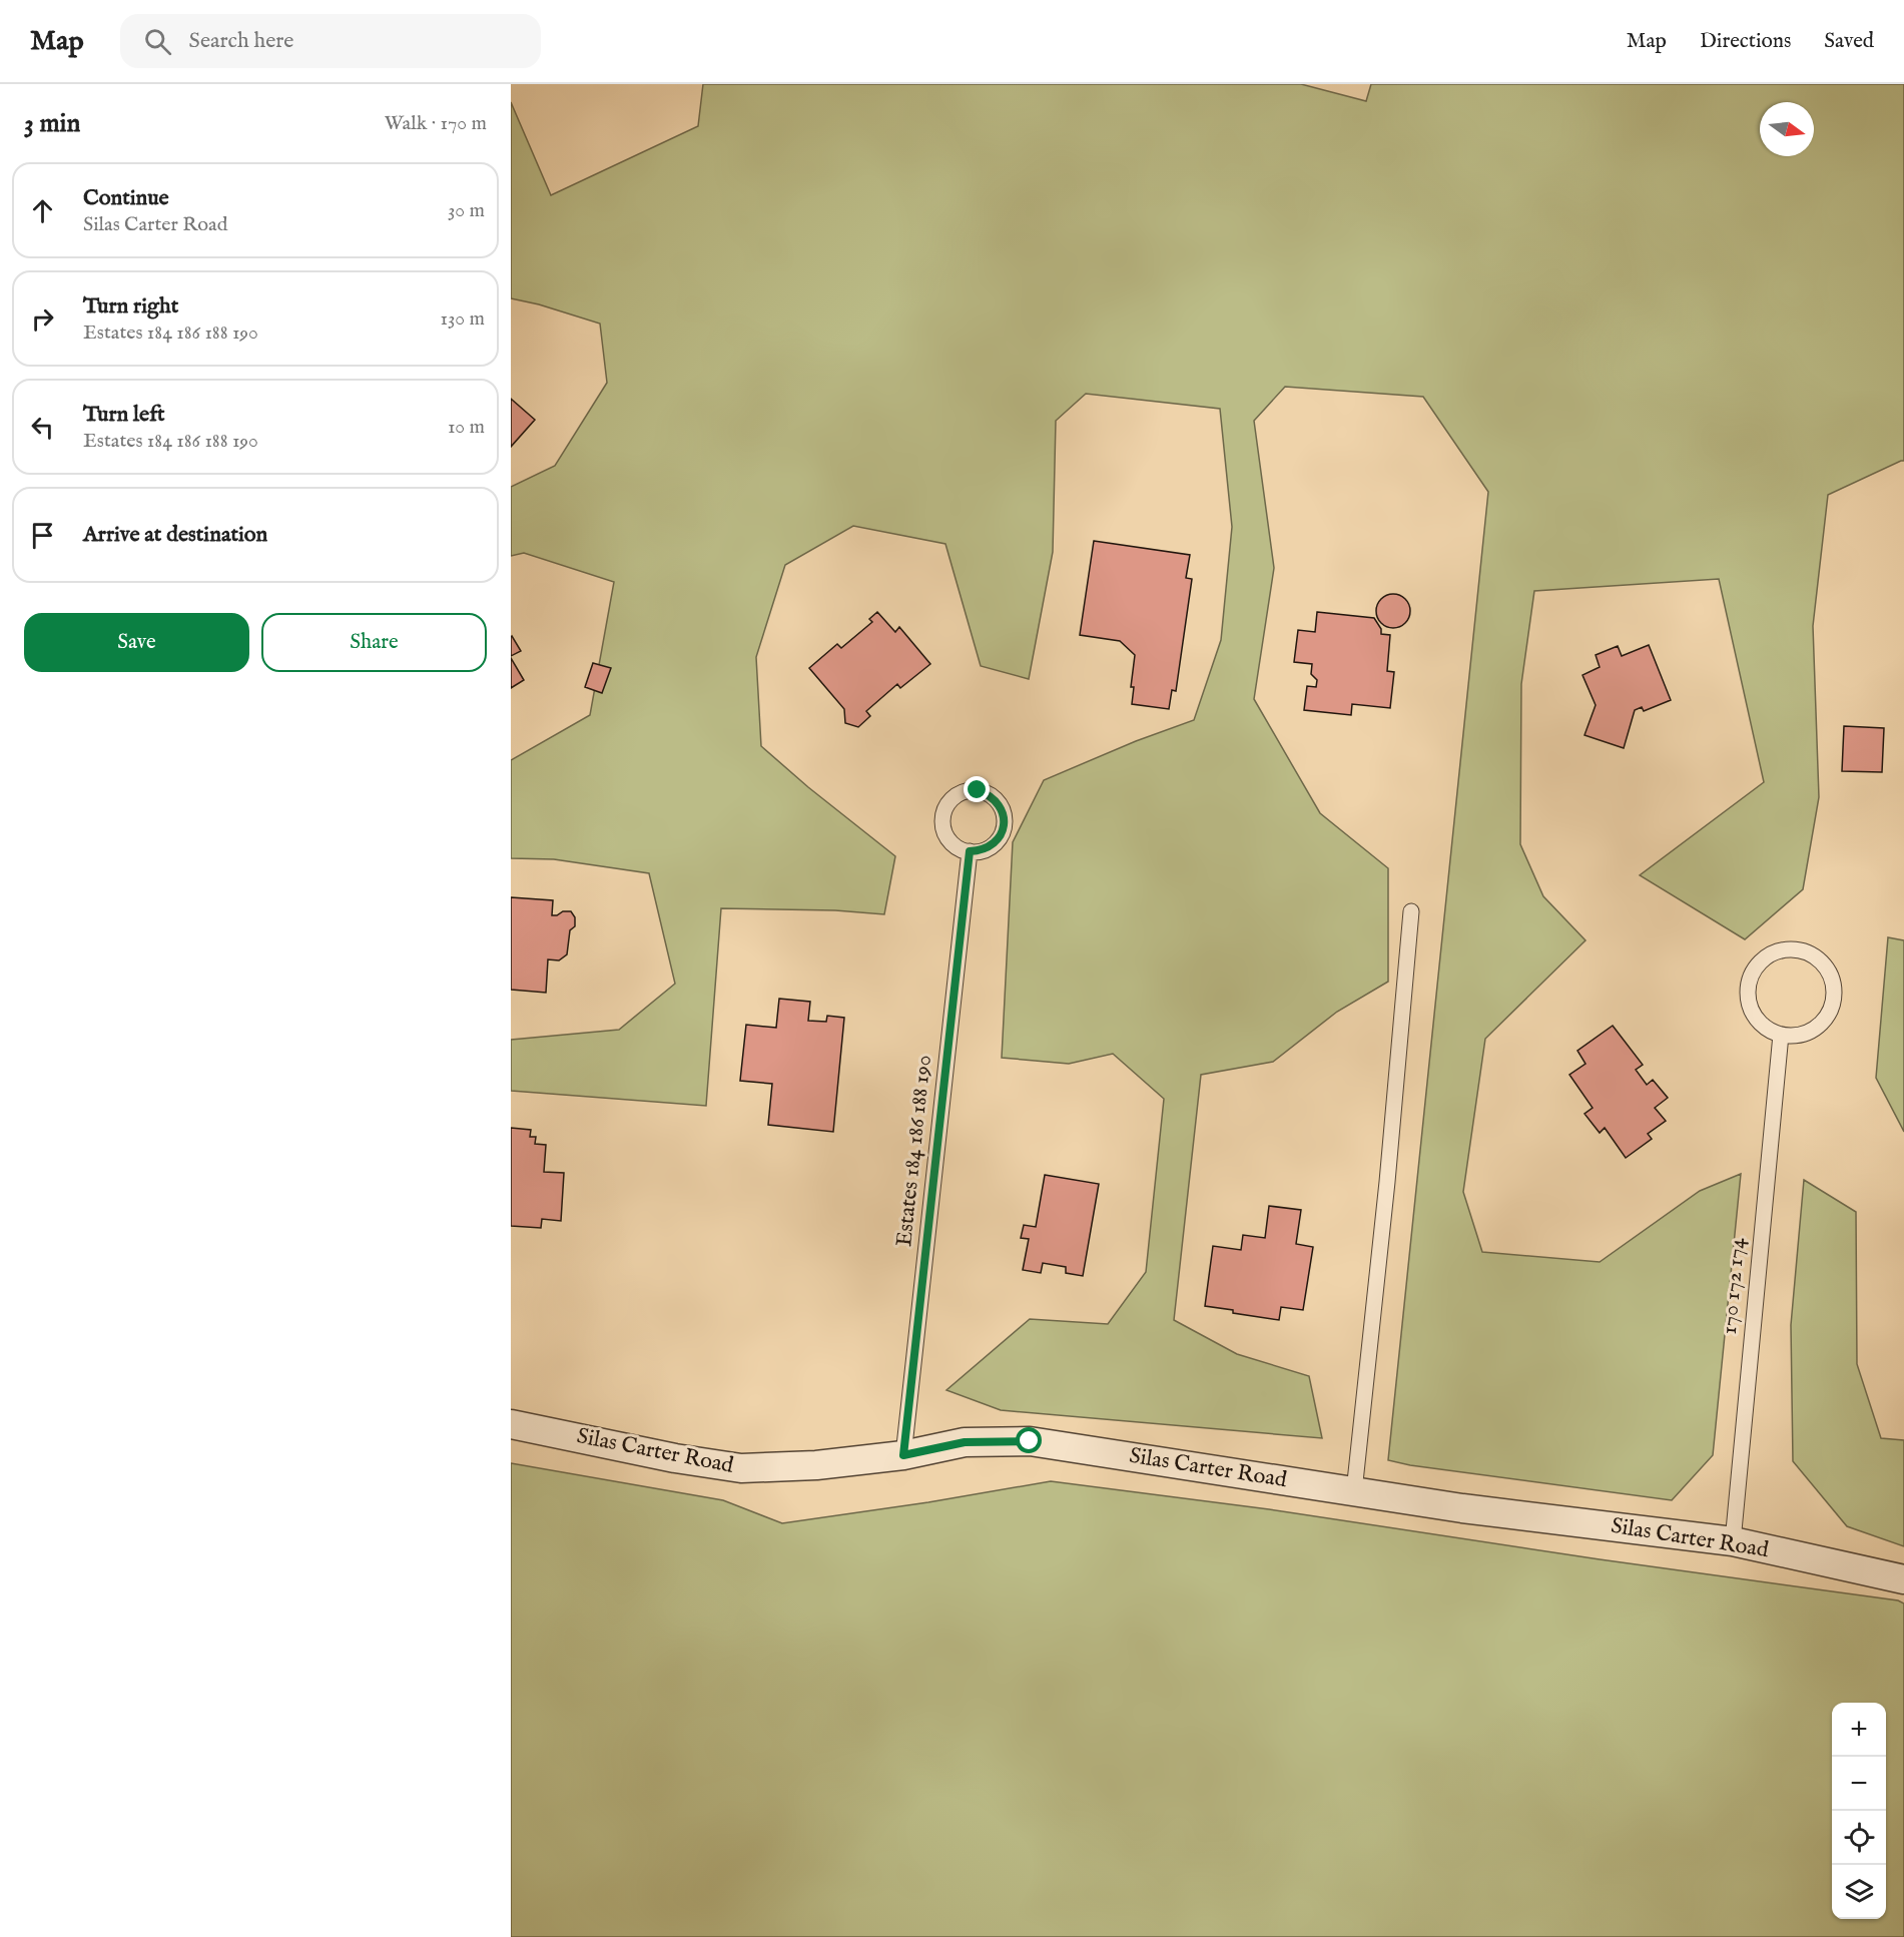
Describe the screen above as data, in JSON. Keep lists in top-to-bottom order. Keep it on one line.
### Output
{"streets":{"street":["Silas Carter Road"],"lane":["Estates 184 186 188 190","170 172 174"]},"crossings":[["Estates 184 186 188 190","Silas Carter Road"],["170 172 174","Silas Carter Road"]],"north":"right","page":{"header":"Map","search":"Search here","nav":["Map","Directions","Saved"],"heading":["3 min","Walk · 170 m"],"list":[["Continue","Silas Carter Road","30 m"],["Turn right","Estates 184 186 188 190","130 m"],["Turn left","Estates 184 186 188 190","10 m"],"Arrive at destination"],"buttons":["Save","Share"],"map_buttons":["+","−"]}}
